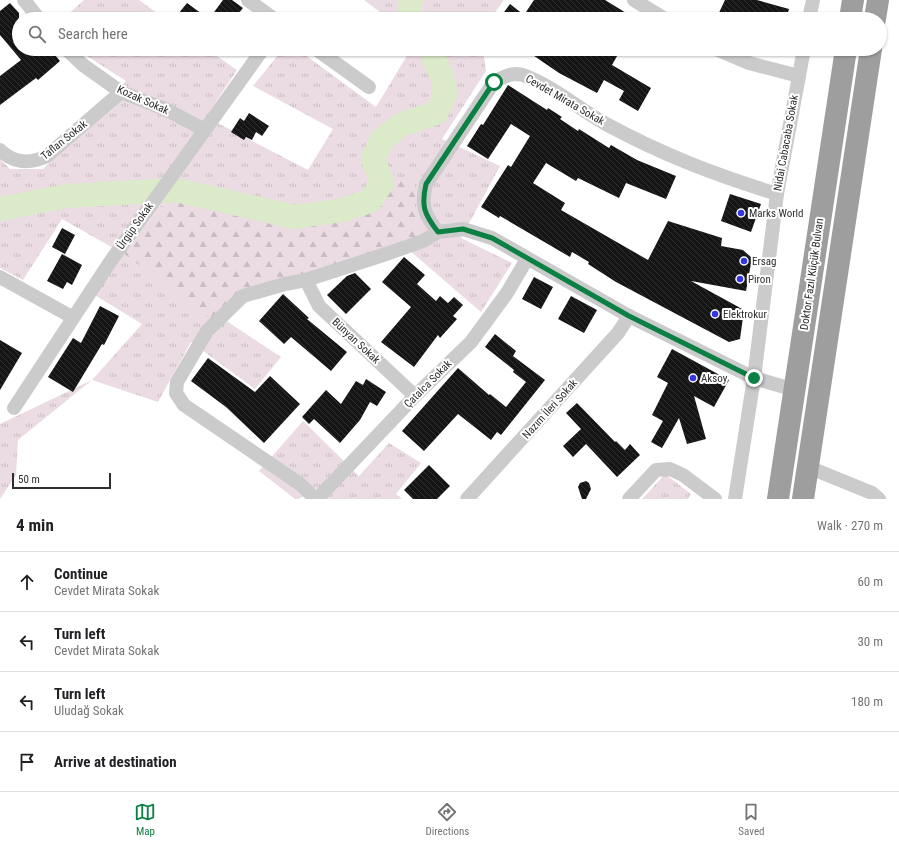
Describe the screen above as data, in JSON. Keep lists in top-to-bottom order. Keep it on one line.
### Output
{"streets":{"highway":["Doktor Fazıl Küçük Bulvarı"],"street":["Kozak Sokak","Cevdet Mirata Sokak","Taflan Sokak","Nidai Cabacaba Sokak","Ürgüp Sokak","Bünyan Sokak","Çatalca Sokak","Nazım İleri Sokak"]},"crossings":[["Kozak Sokak","Taflan Sokak"],["Kozak Sokak","Ürgüp Sokak"],["Cevdet Mirata Sokak","Nidai Cabacaba Sokak"],["Bünyan Sokak","Çatalca Sokak"]],"places":["Marks World","Ersag","Piron","Elektrokur","Aksoy"],"scale_bar":"50 m","page":{"search":"Search here","scale":"50 m","heading":["4 min","Walk · 270 m"],"list":[["Continue","Cevdet Mirata Sokak","60 m"],["Turn left","Cevdet Mirata Sokak","30 m"],["Turn left","Uludağ Sokak","180 m"],"Arrive at destination"],"nav":["Map","Directions","Saved"]}}
